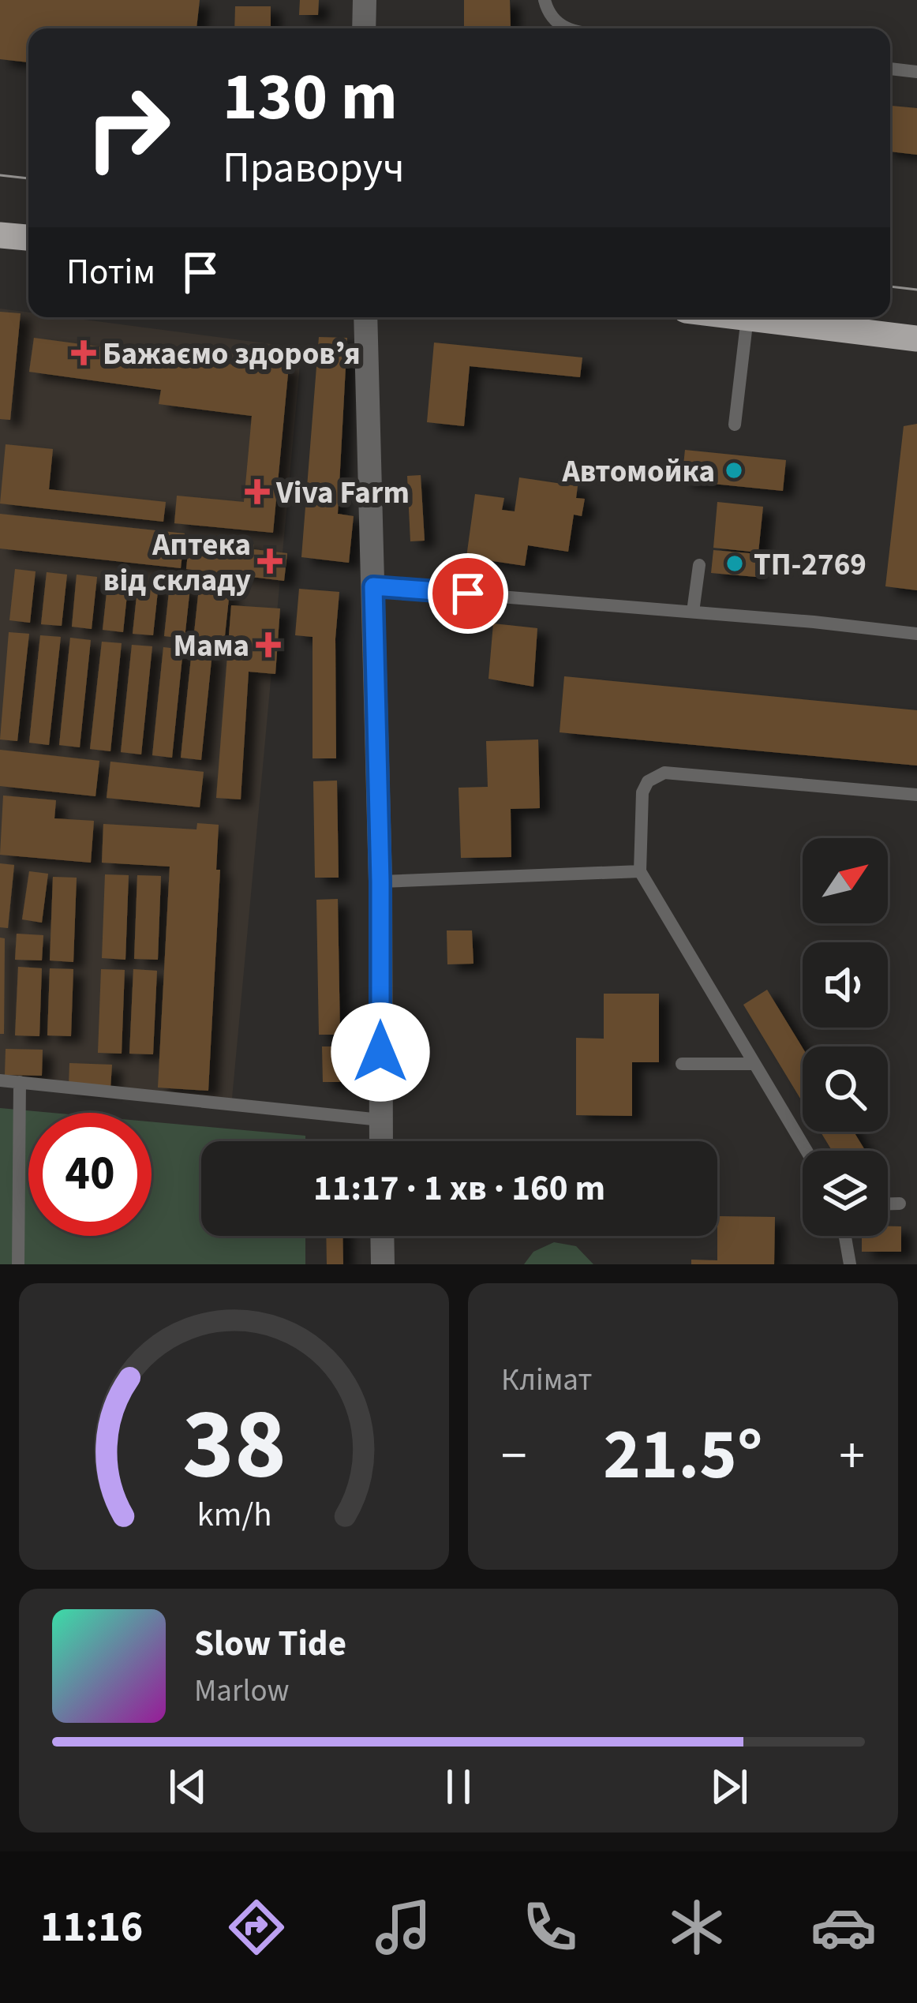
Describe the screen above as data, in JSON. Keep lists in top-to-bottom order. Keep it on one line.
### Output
{"places":{"health":["Бажаємо здоровʼя","Viva Farm","Аптека від складу","Мама"],"other":["Автомойка","ТП-2769"]},"north":"top right","page":{"turn":["130 m","Праворуч"],"then":"Потім","limit":"40","trip":"11:17 · 1 хв · 160 m","tile":"Клімат","heat":["−","21.5°","+"],"song":["Slow Tide","Marlow"],"tabs":"11:16","gauge":["38","km/h"]}}
